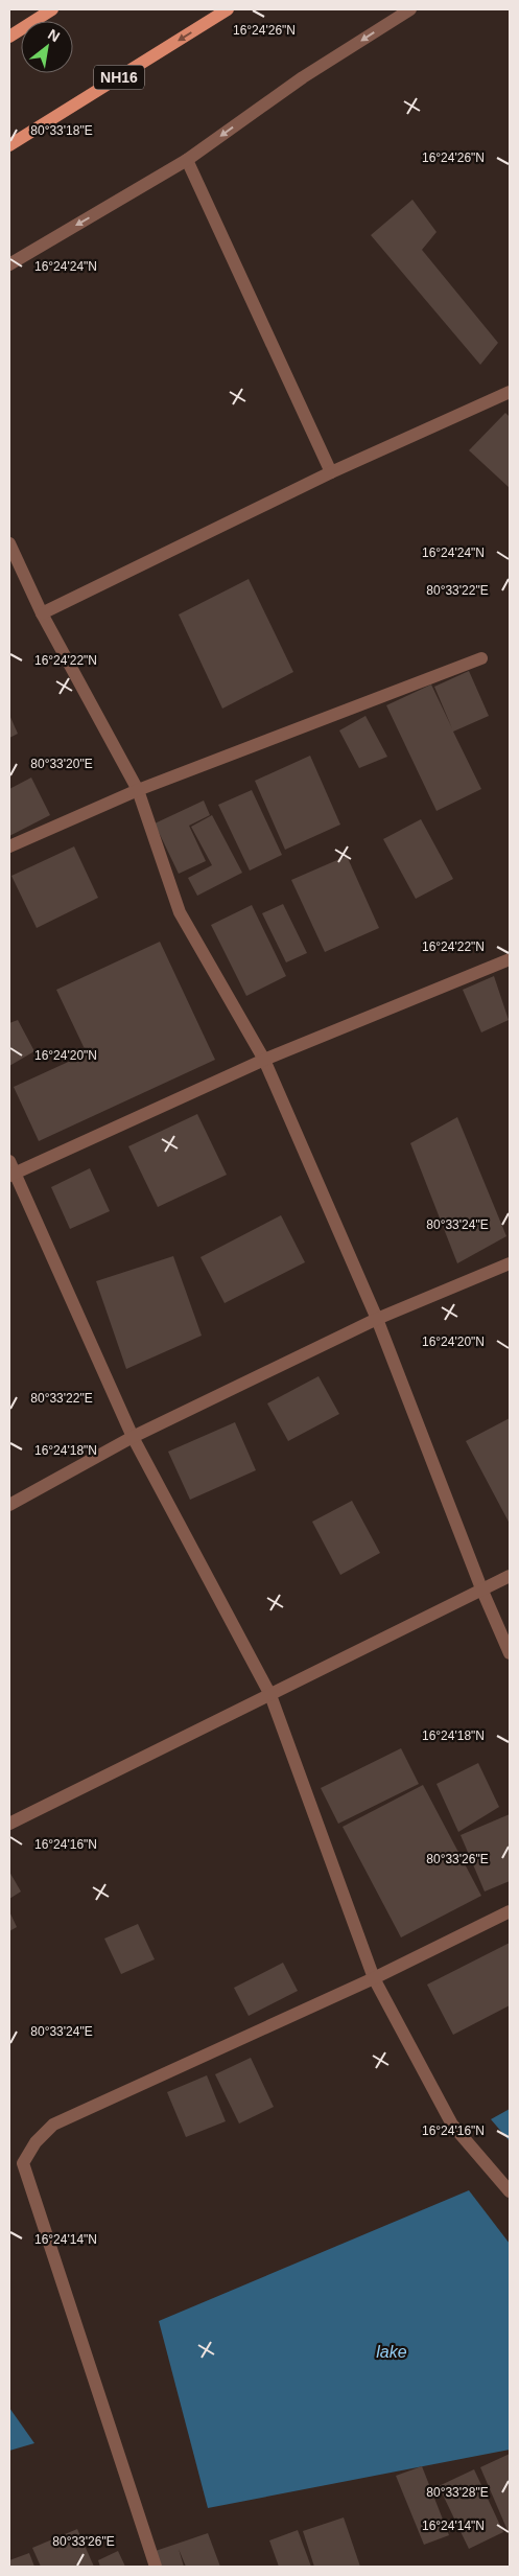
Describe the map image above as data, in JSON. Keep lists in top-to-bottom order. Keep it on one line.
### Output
{"streets":{"main road":["NH16"]},"water":["lake"],"north":"top right","coordinates":["16°24'26\"N","80°33'18\"E","16°24'24\"N","80°33'22\"E","16°24'22\"N","80°33'20\"E","16°24'20\"N","80°33'24\"E","16°24'18\"N","16°24'16\"N","80°33'26\"E","16°24'14\"N","80°33'28\"E"]}
